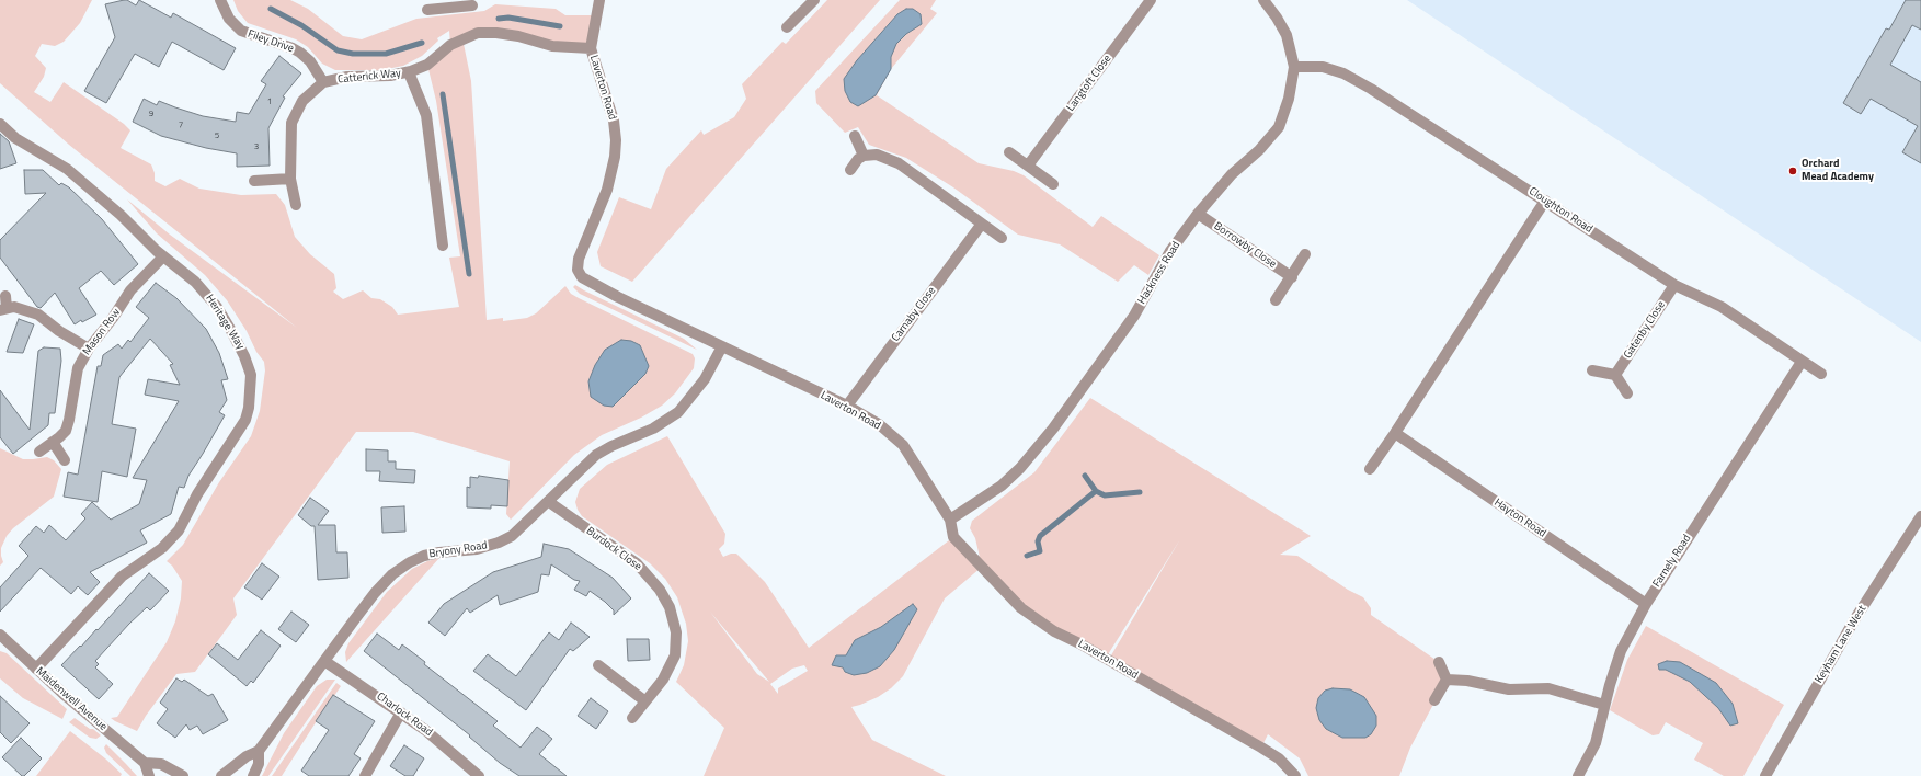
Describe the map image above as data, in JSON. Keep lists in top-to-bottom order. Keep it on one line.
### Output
{"streets":{"street":["Filey Drive","Catterick Way","Langtoft Close","Laverton Road","Cloughton Road","Borrowby Close","Hackness Road","Carnaby Close","Heritage Way","Gatenby Close","Mason Row","Hayton Road","Burdock Close","Bryony Road","Farnely Road","Keyham Lane West","Maidenwell Avenue","Charlock Road"]},"crossings":[["Filey Drive","Catterick Way"],["Catterick Way","Laverton Road"],["Laverton Road","Hackness Road"],["Laverton Road","Carnaby Close"],["Laverton Road","Bryony Road"],["Cloughton Road","Hackness Road"],["Cloughton Road","Gatenby Close"],["Cloughton Road","Farnely Road"],["Borrowby Close","Hackness Road"],["Heritage Way","Mason Row"],["Heritage Way","Maidenwell Avenue"],["Hayton Road","Farnely Road"],["Burdock Close","Bryony Road"],["Bryony Road","Charlock Road"]],"places":["Orchard Mead Academy"],"house_numbers":["1","9","7","5","3"]}
